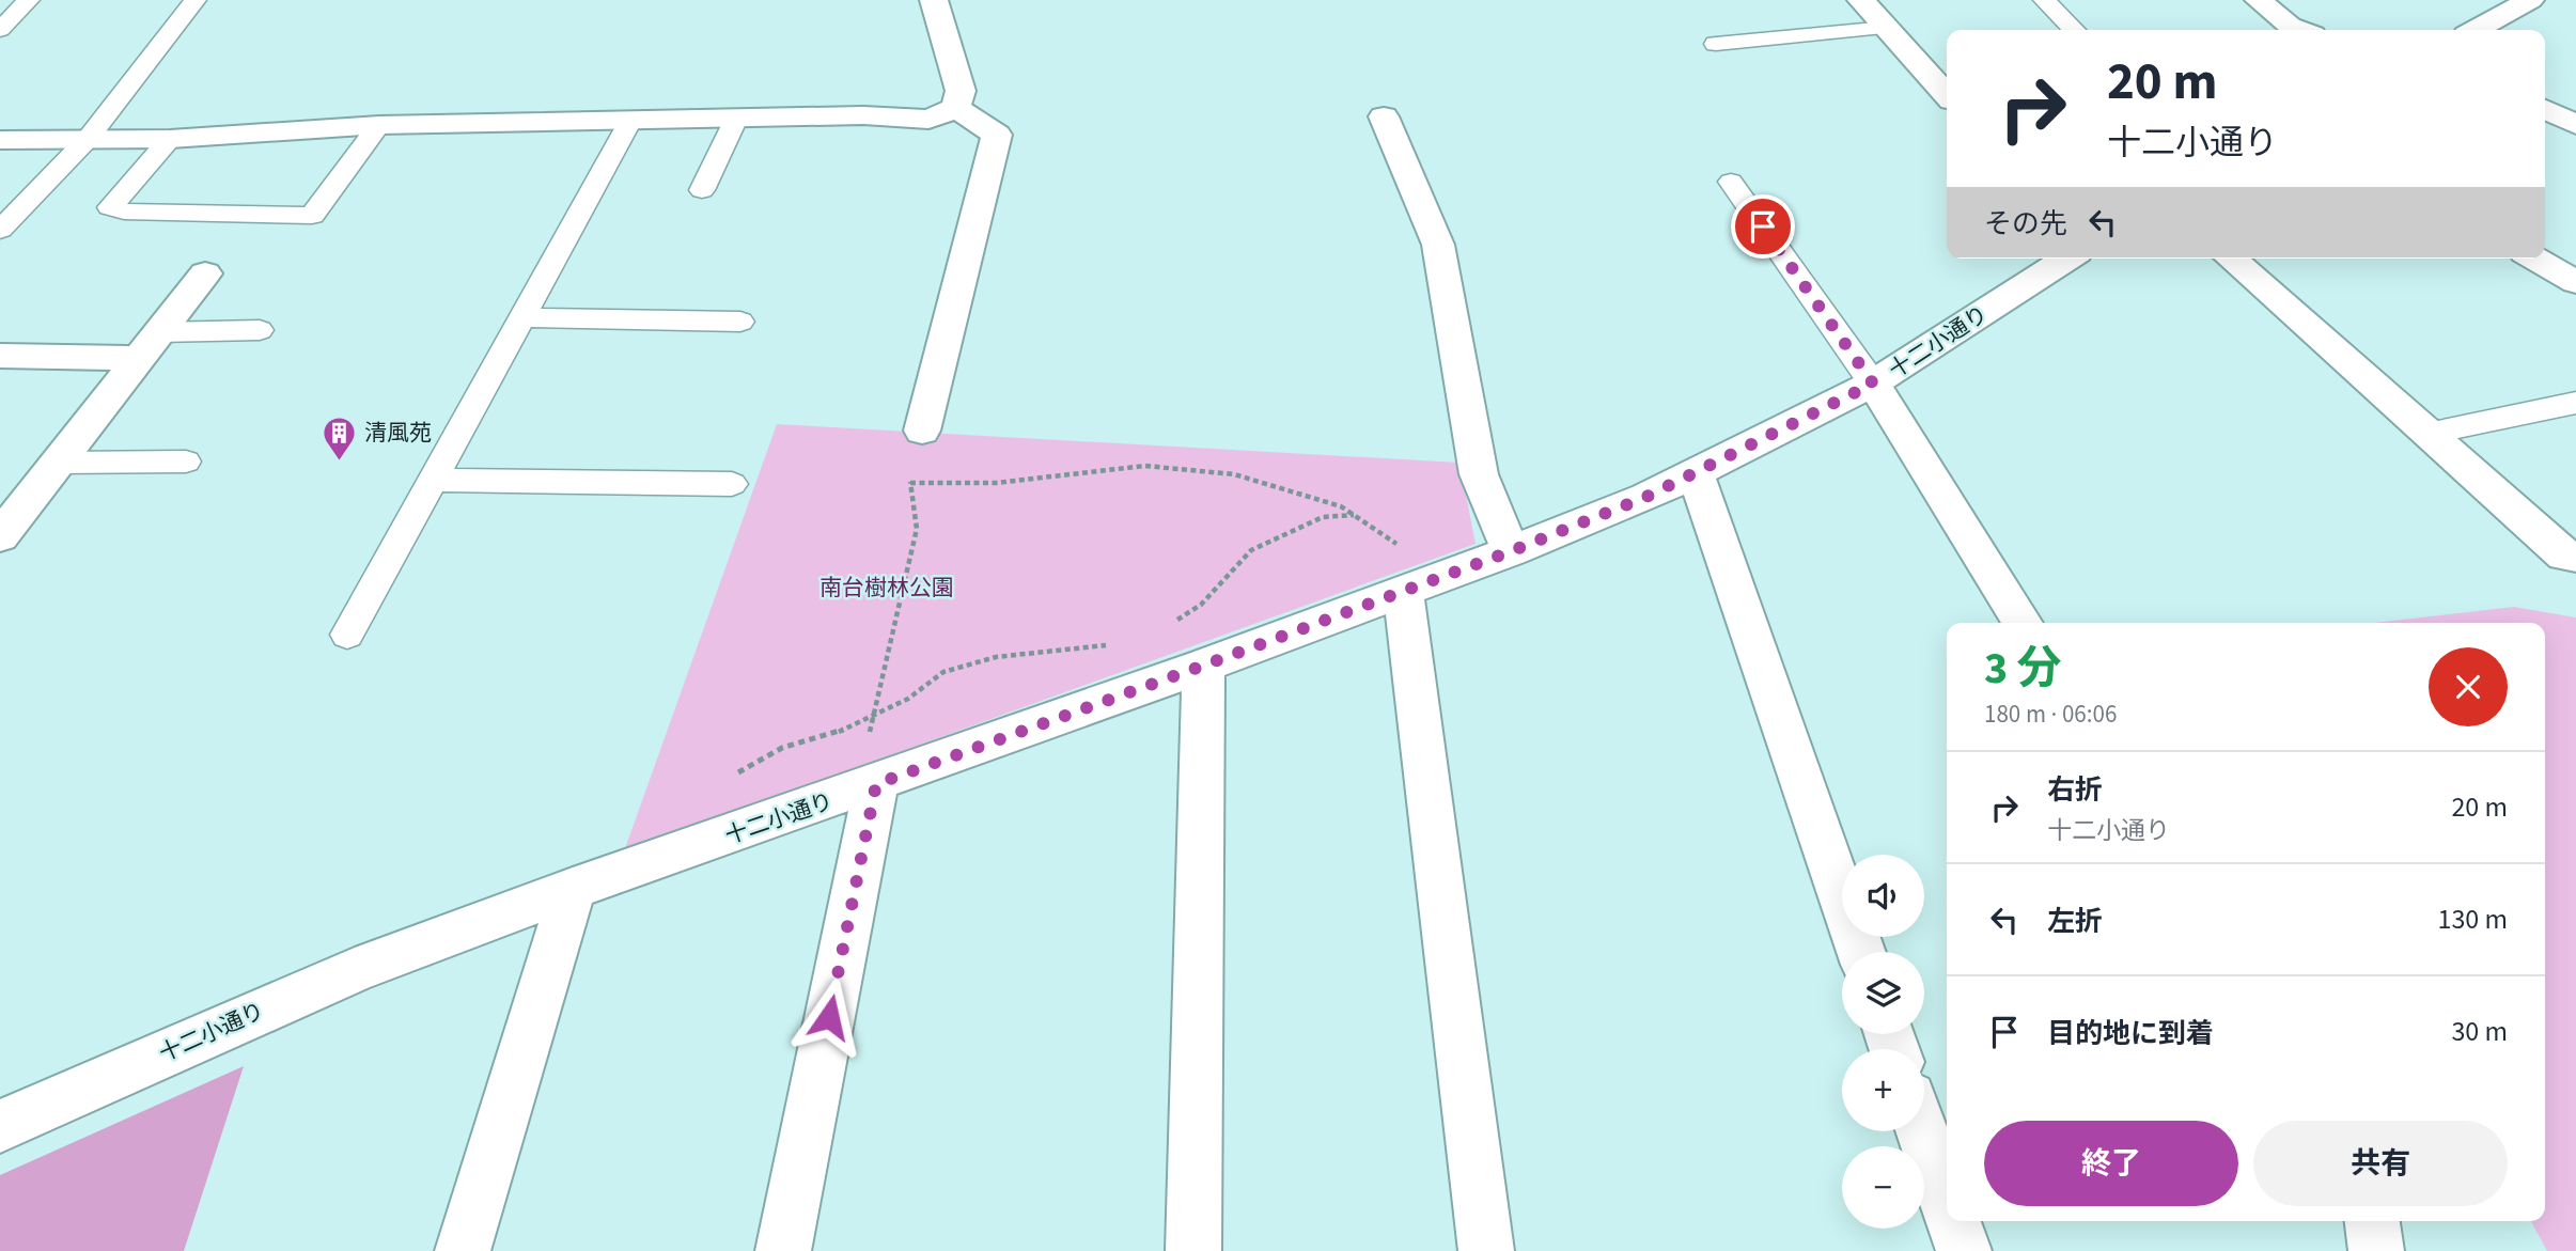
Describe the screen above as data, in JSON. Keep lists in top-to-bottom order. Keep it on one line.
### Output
{"streets":{"street":["十二小通り"]},"parks":["南台樹林公園"],"places":{"building":["清風苑"]},"page":{"turn":["20 m","十二小通り"],"then":"その先","heading":["3 分","180 m · 06:06"],"list":[{"name":"右折","note":"十二小通り","value":"20 m"},{"name":"左折","value":"130 m"},{"name":"目的地に到着","value":"30 m"}],"map_buttons":["+","−"],"buttons":["終了","共有"]}}
